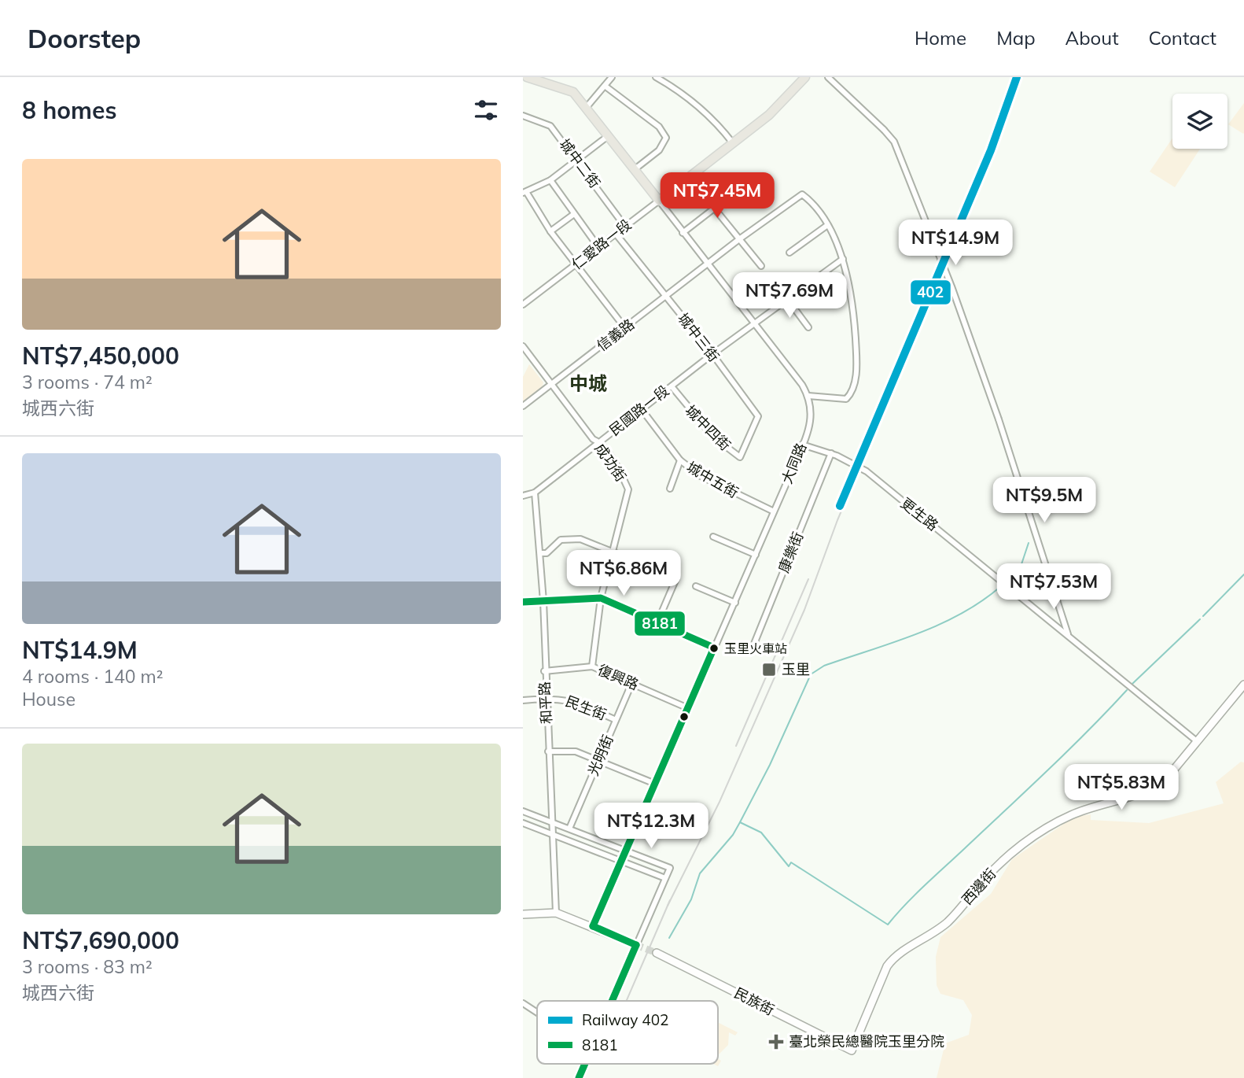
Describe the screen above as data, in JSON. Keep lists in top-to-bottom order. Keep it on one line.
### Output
{"streets":{"main road":["仁愛路一段"],"street":["城中二街","信義路","城中三街","民國路一段","城中四街","成功街","大同路","城中五街","更生路","康樂街","復興路","和平路","民生街","光明街","西邊街","民族街"]},"crossings":[["城中二街","仁愛路一段"],["仁愛路一段","城中三街"],["信義路","城中三街"],["信義路","成功街"],["城中三街","民國路一段"],["城中三街","城中四街"],["民國路一段","城中四街"],["民國路一段","成功街"],["民國路一段","城中五街"],["民國路一段","和平路"],["成功街","復興路"],["大同路","城中五街"],["大同路","更生路"],["大同路","復興路"],["更生路","康樂街"],["更生路","西邊街"],["復興路","和平路"],["復興路","光明街"],["和平路","民生街"],["民生街","光明街"],["西邊街","民族街"]],"districts":["中城"],"places":{"other":["玉里火車站"],"transit":["玉里"],"health":["臺北榮民總醫院玉里分院"]},"lines":["rail line 402","transit line 8181"],"legend":["Railway 402","8181"],"page":{"header":"Doorstep","nav":["Home","Map","About","Contact"],"heading":"8 homes","list":[{"name":"NT$7,450,000","note":"3 rooms · 74 m² · 城西六街"},{"name":"NT$14.9M","note":"4 rooms · 140 m² · House"},{"name":"NT$7,690,000","note":"3 rooms · 83 m² · 城西六街"}],"price":["NT$7.45M","NT$14.9M","NT$7.69M","NT$9.5M","NT$6.86M","NT$7.53M","NT$5.83M","NT$12.3M"]}}
